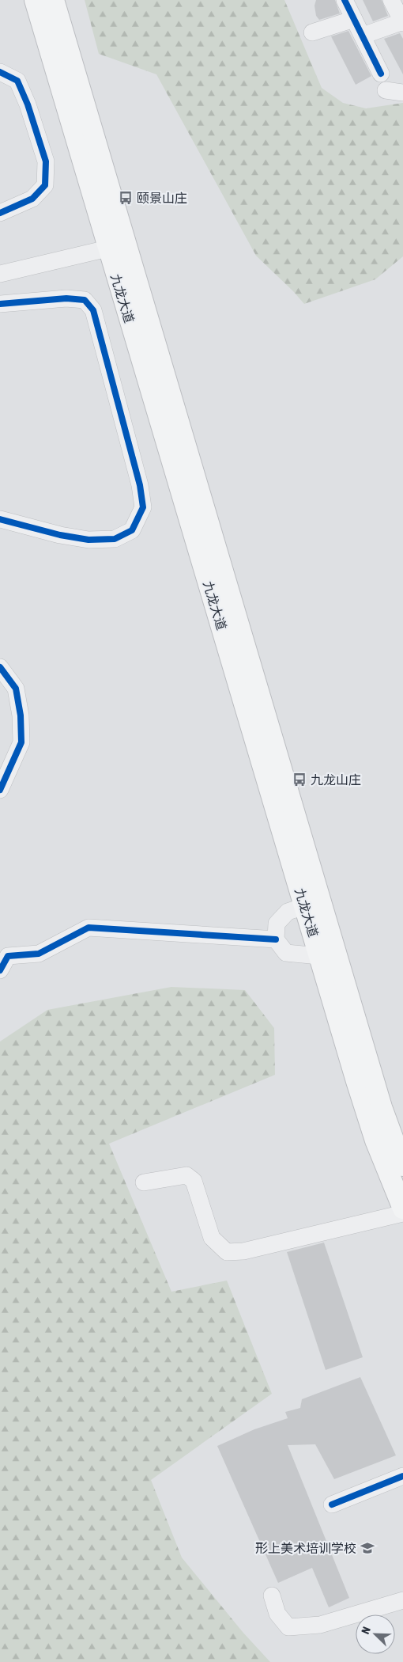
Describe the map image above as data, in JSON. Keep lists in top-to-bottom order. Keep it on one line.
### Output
{"streets":{"main road":["九龙大道"]},"places":{"bus stop":["颐景山庄","九龙山庄"],"school or university":["形上美术培训学校"]},"north":"top left"}
